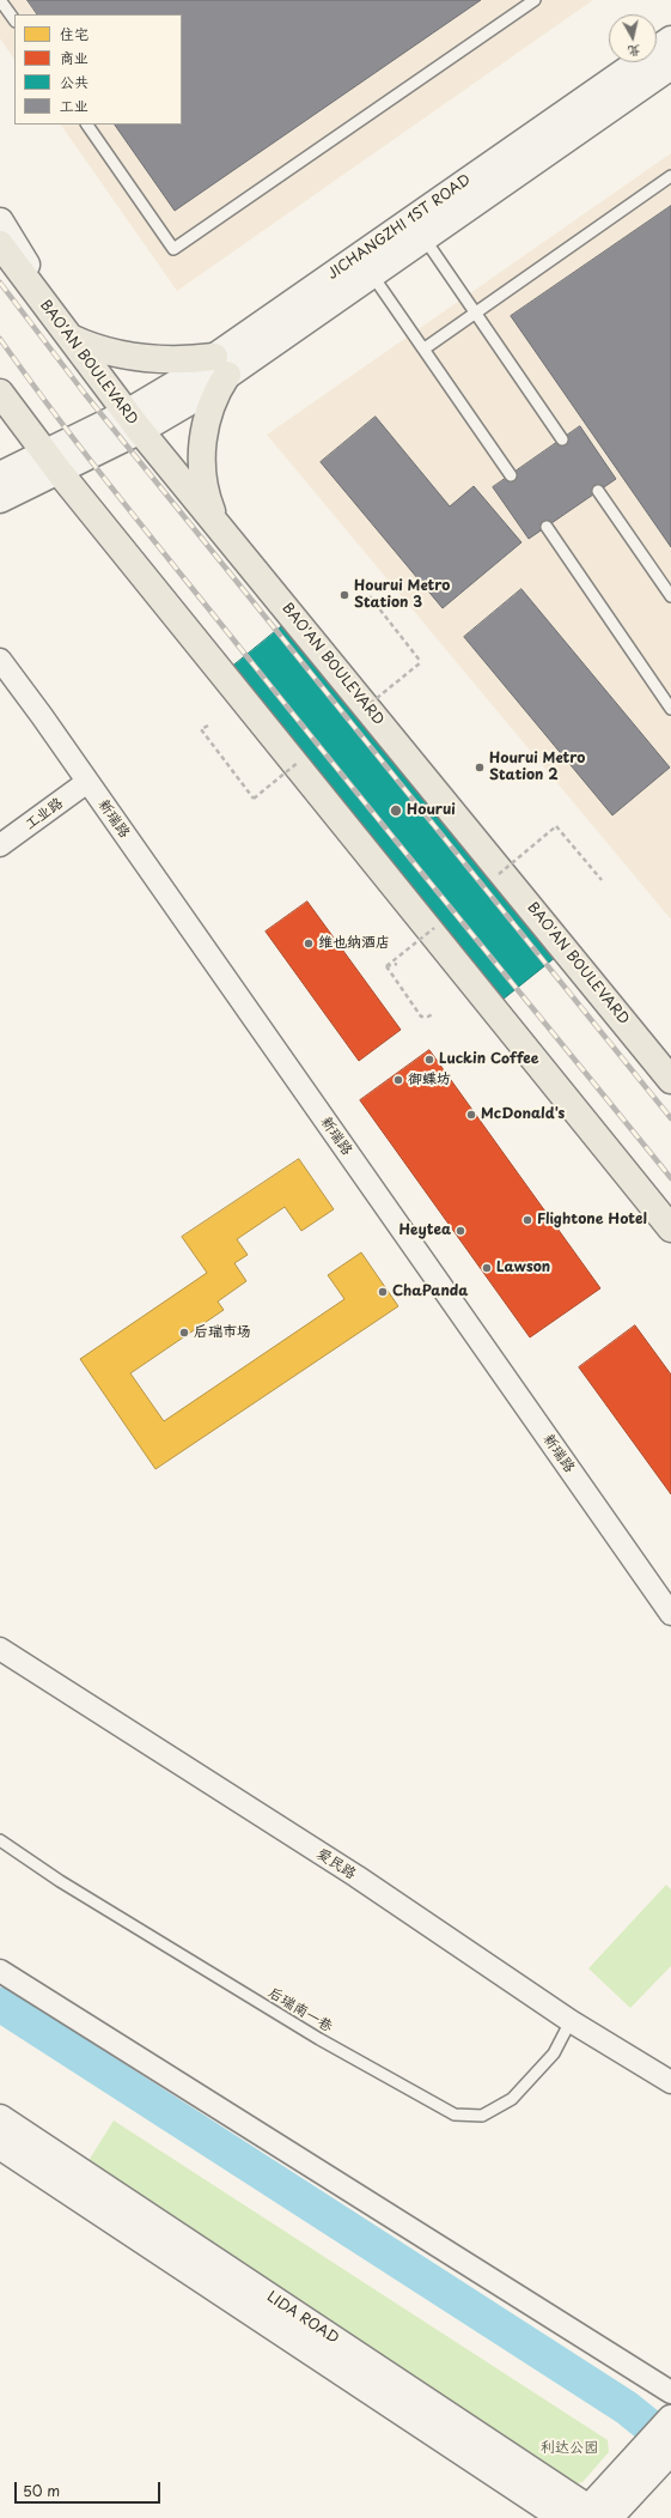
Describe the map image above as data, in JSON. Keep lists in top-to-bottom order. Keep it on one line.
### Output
{"streets":{"main road":["BAO'AN BOULEVARD"],"street":["JICHANGZHI 1ST ROAD","工业路","新瑞路","爱民路","LIDA ROAD"],"lane":["后瑞南一巷"]},"crossings":[["JICHANGZHI 1ST ROAD","BAO'AN BOULEVARD"],["工业路","新瑞路"],["爱民路","后瑞南一巷"]],"parks":["利达公园"],"places":["Hourui Metro Station 3","Hourui Metro Station 2","Hourui","维也纳酒店","Luckin Coffee","御蝶坊","McDonald's","Flightone Hotel","Heytea","Lawson","ChaPanda","后瑞市场"],"legend":["住宅","商业","公共","工业"],"scale_bar":"50 m","north":"bottom"}
